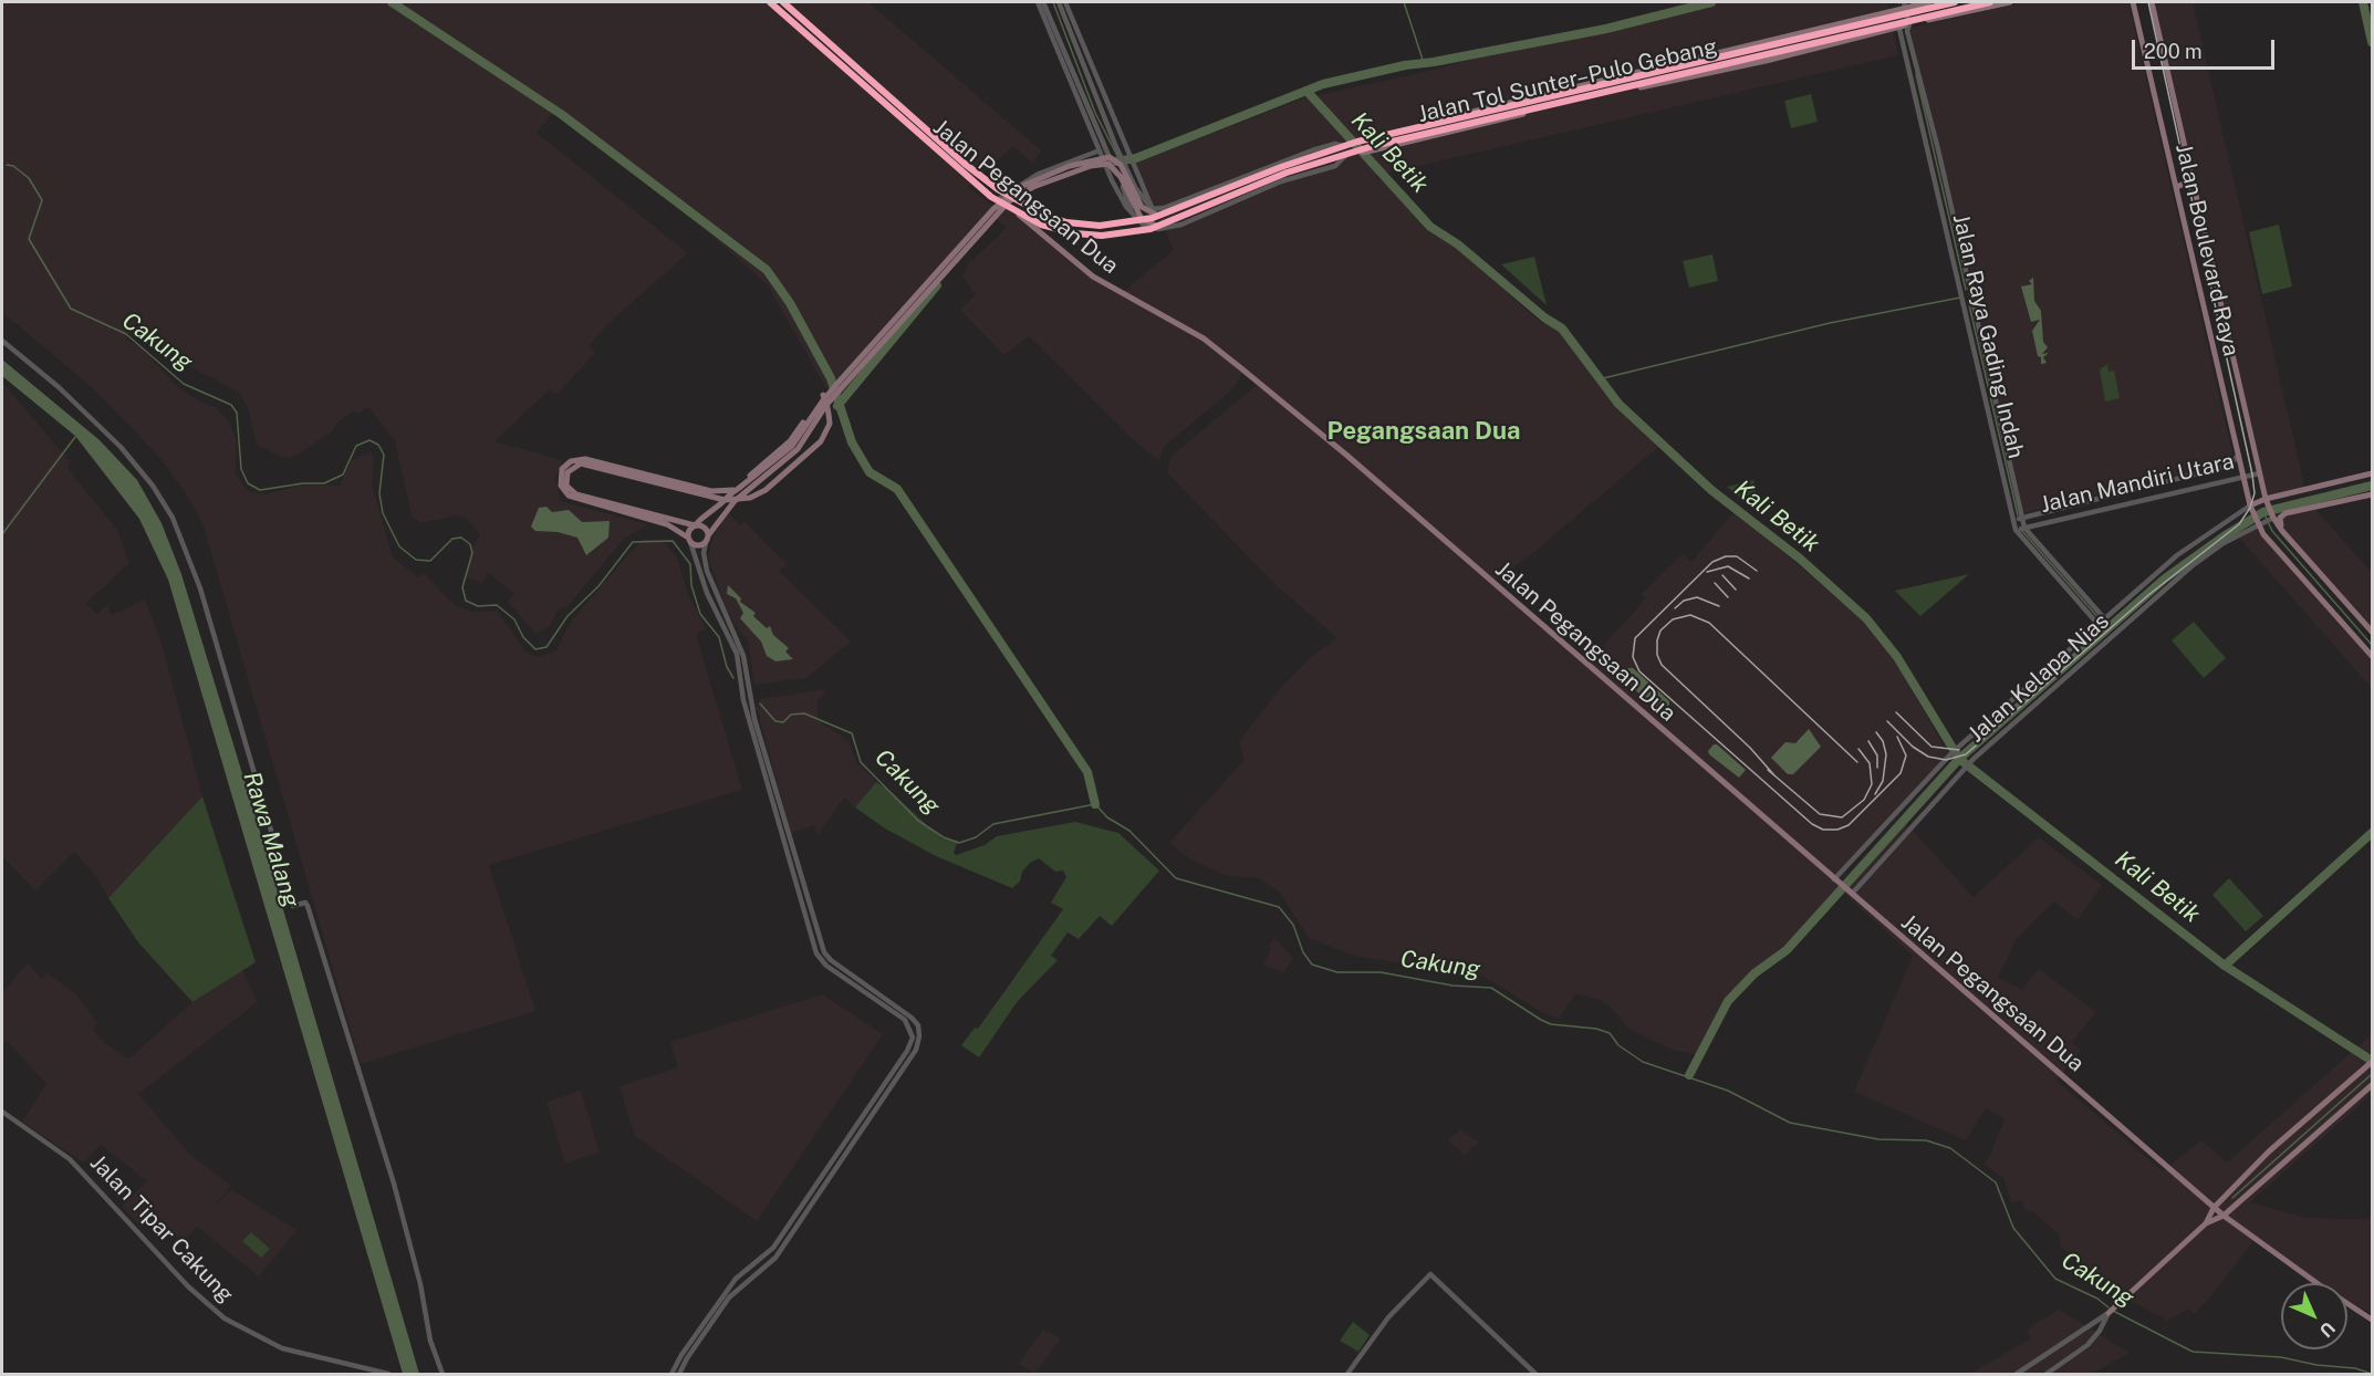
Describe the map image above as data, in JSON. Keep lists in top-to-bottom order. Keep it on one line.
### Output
{"streets":{"highway":["Jalan Tol Sunter–Pulo Gebang"],"main road":["Jalan Pegangsaan Dua","Jalan Boulevard Raya"],"street":["Jalan Raya Gading Indah","Jalan Mandiri Utara","Jalan Kelapa Nias","Jalan Tipar Cakung"]},"crossings":[["Jalan Tol Sunter–Pulo Gebang","Jalan Pegangsaan Dua"],["Jalan Pegangsaan Dua","Jalan Kelapa Nias"],["Jalan Boulevard Raya","Jalan Mandiri Utara"],["Jalan Boulevard Raya","Jalan Kelapa Nias"],["Jalan Raya Gading Indah","Jalan Mandiri Utara"],["Jalan Raya Gading Indah","Jalan Kelapa Nias"]],"districts":["Pegangsaan Dua"],"water":["Kali Betik","Cakung","Rawa Malang"],"scale_bar":"200 m","north":"bottom right"}
